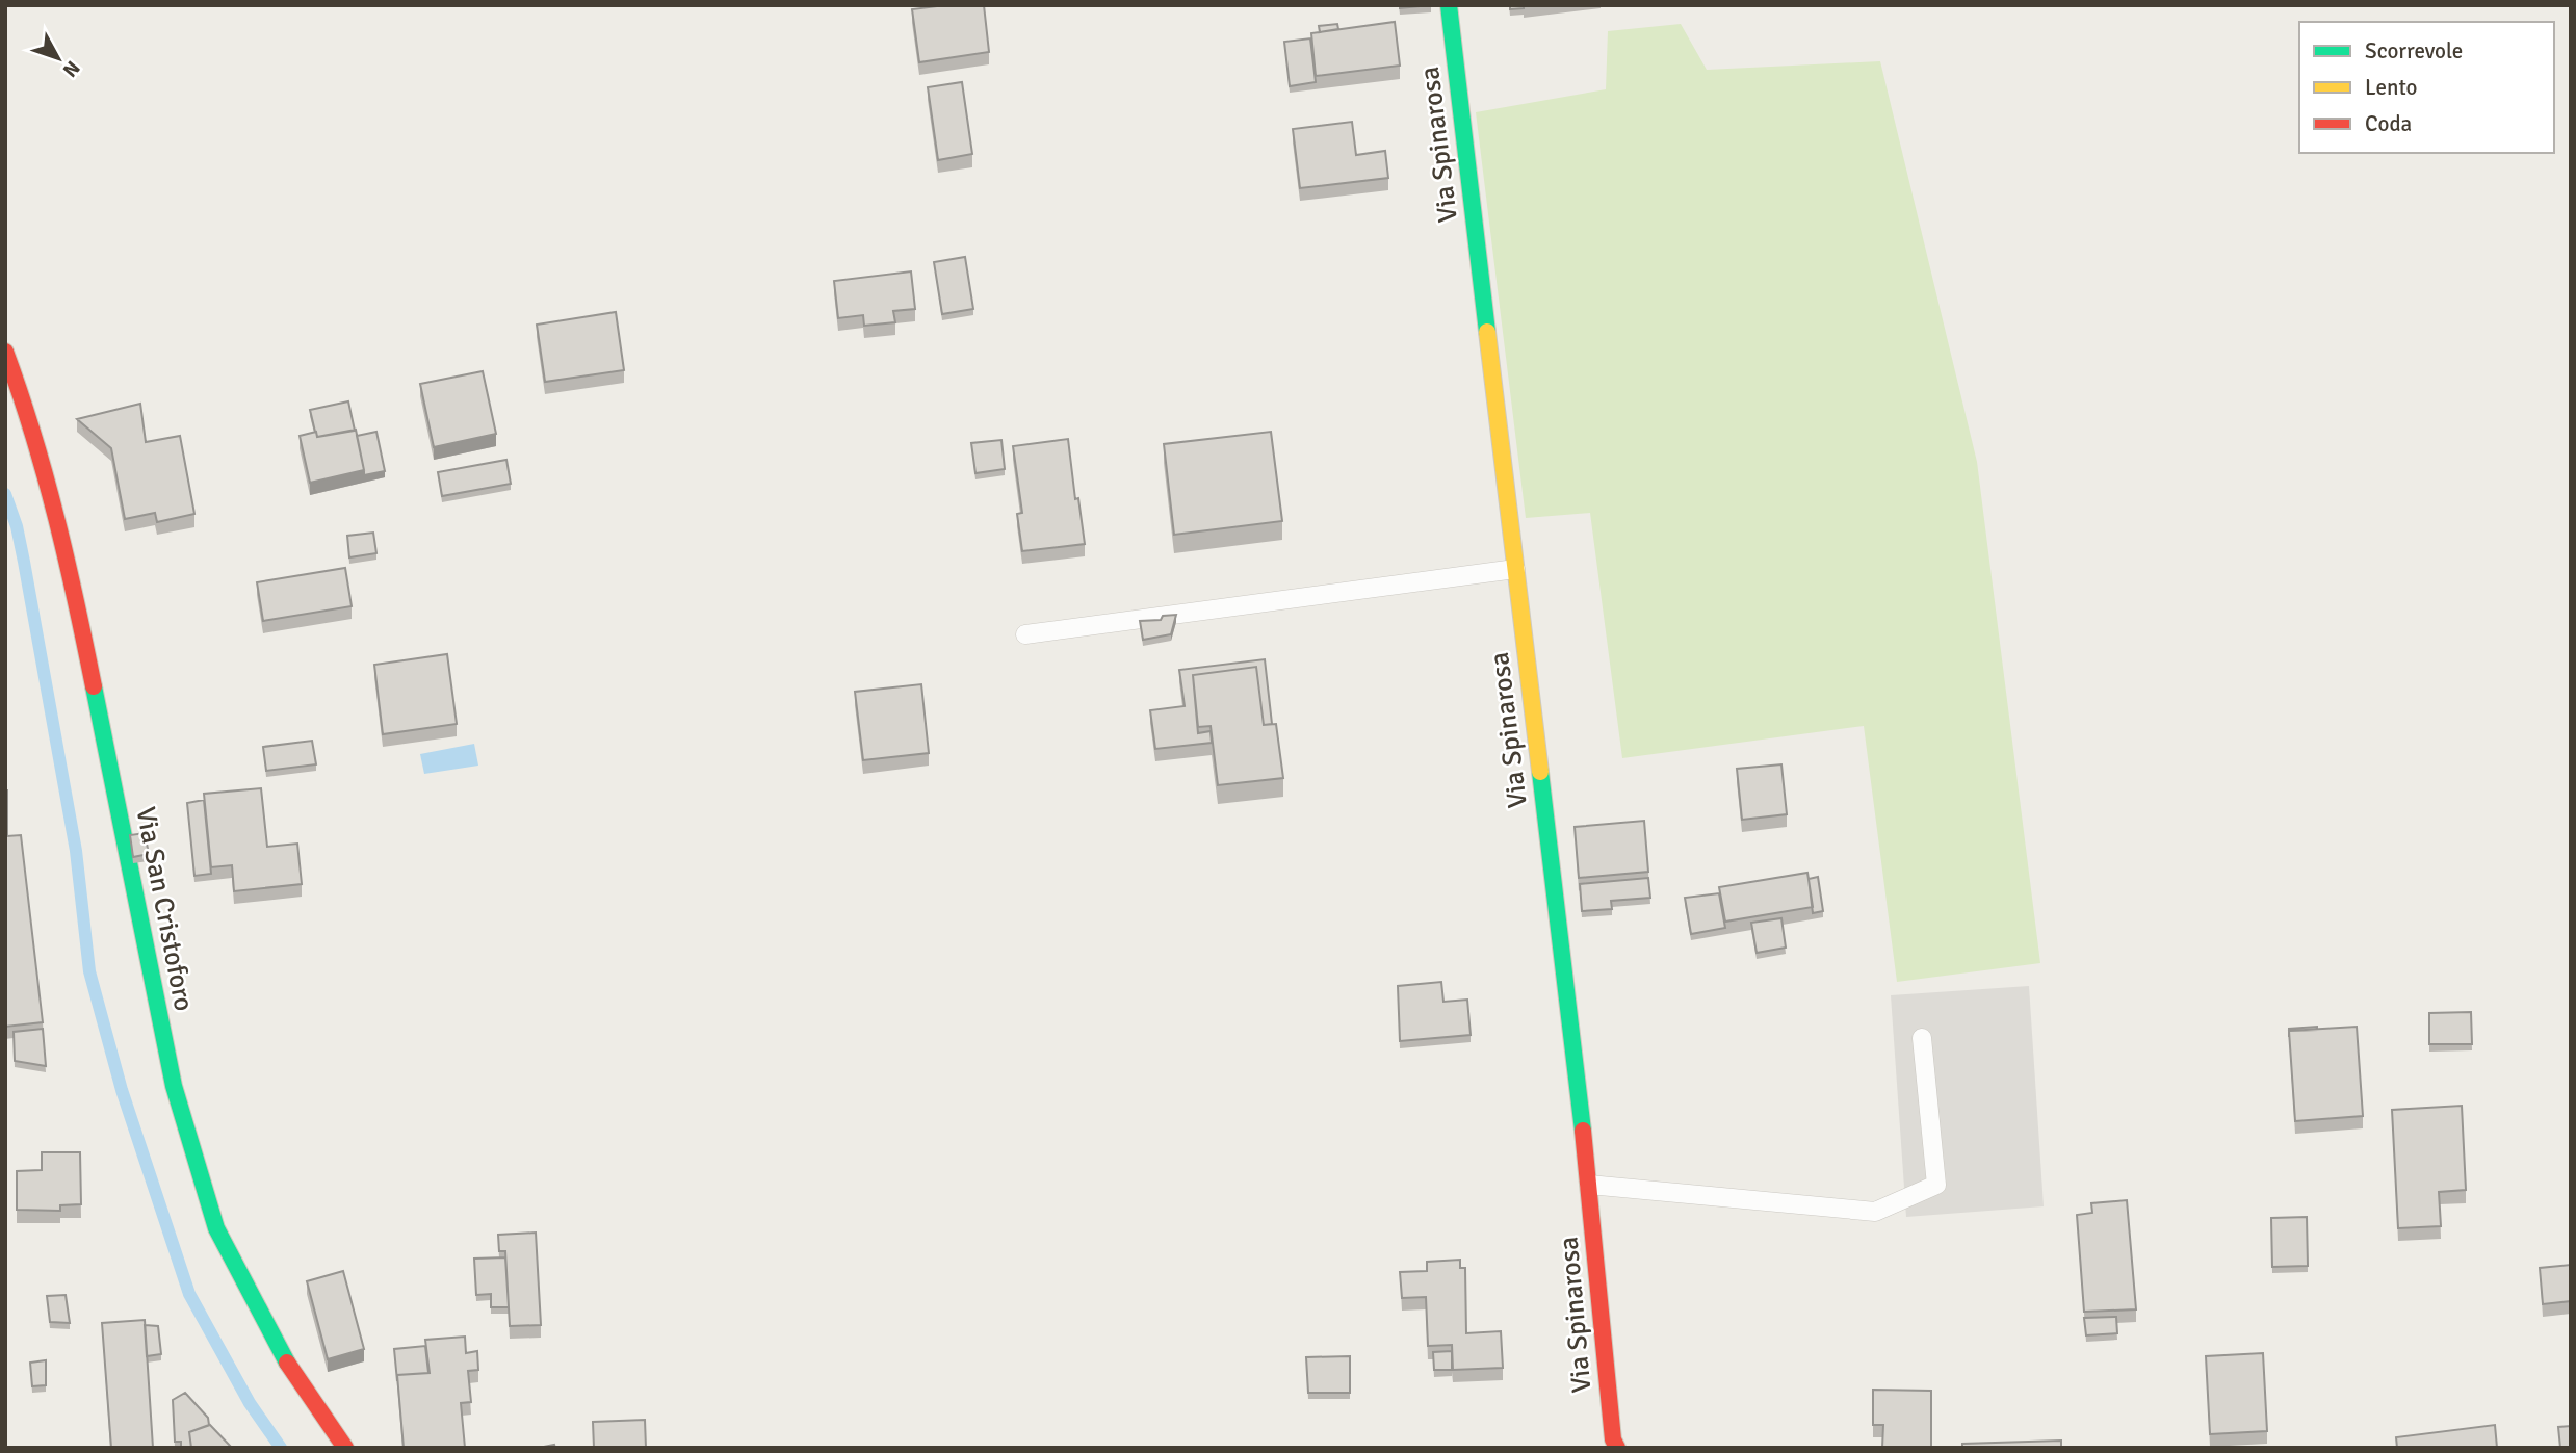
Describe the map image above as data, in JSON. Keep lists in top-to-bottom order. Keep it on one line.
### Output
{"streets":{"street":["Via Spinarosa","Via San Cristoforo"]},"legend":["Scorrevole","Lento","Coda"],"north":"bottom right"}
